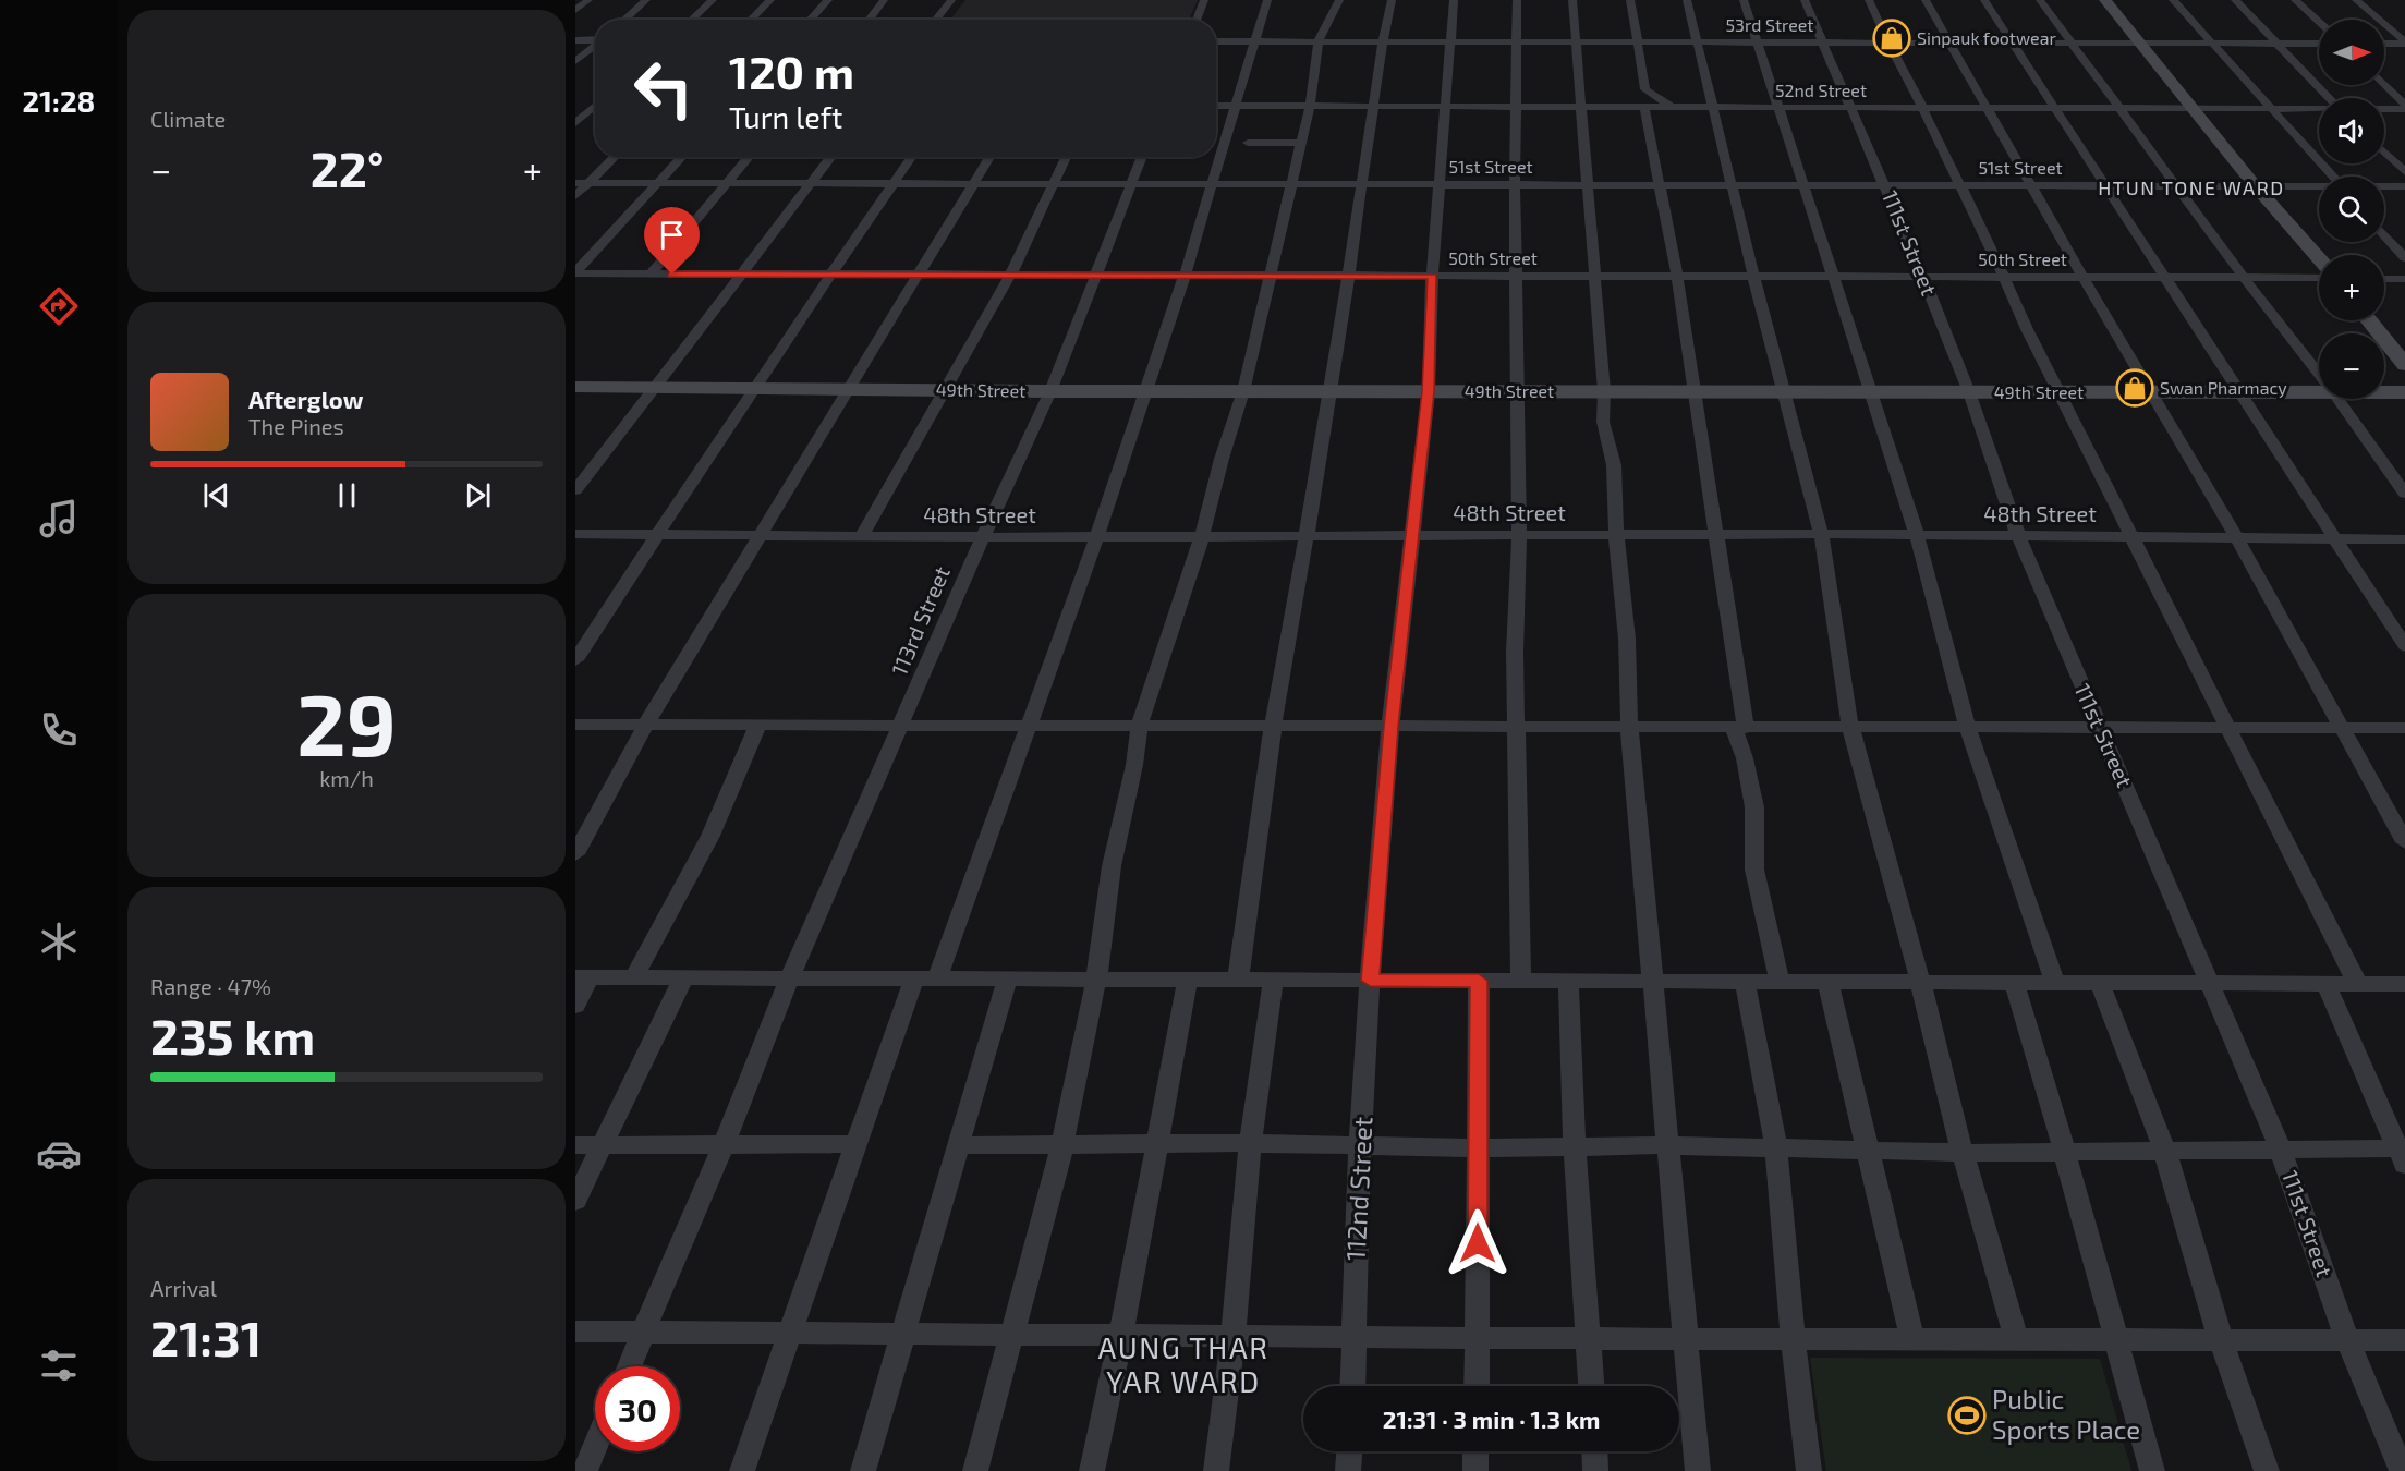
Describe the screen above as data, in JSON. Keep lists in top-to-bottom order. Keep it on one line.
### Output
{"streets":{"main road":["49th Street"],"street":["53rd Street","52nd Street","51st Street","111st Street","50th Street","48th Street","113rd Street","112nd Street"]},"crossings":[["53rd Street","111st Street"],["53rd Street","112nd Street"],["52nd Street","111st Street"],["52nd Street","112nd Street"],["51st Street","111st Street"],["51st Street","112nd Street"],["111st Street","50th Street"],["111st Street","49th Street"],["111st Street","48th Street"],["50th Street","112nd Street"],["49th Street","113rd Street"],["49th Street","112nd Street"],["48th Street","113rd Street"],["48th Street","112nd Street"]],"districts":["HTUN TONE WARD","AUNG THAR YAR WARD"],"places":{"shop":["Sinpauk footwear","Swan Pharmacy"],"sports":["Public Sports Place"]},"north":"right","page":{"tabs":"21:28","tile":["Climate",["29","km/h"],["Range · 47%","235 km"],["Arrival","21:31"]],"map_buttons":["+","−"],"turn":["120 m","Turn left"],"heat":["−","22°","+"],"song":["Afterglow","The Pines"],"limit":"30","trip":"21:31 · 3 min · 1.3 km"}}
